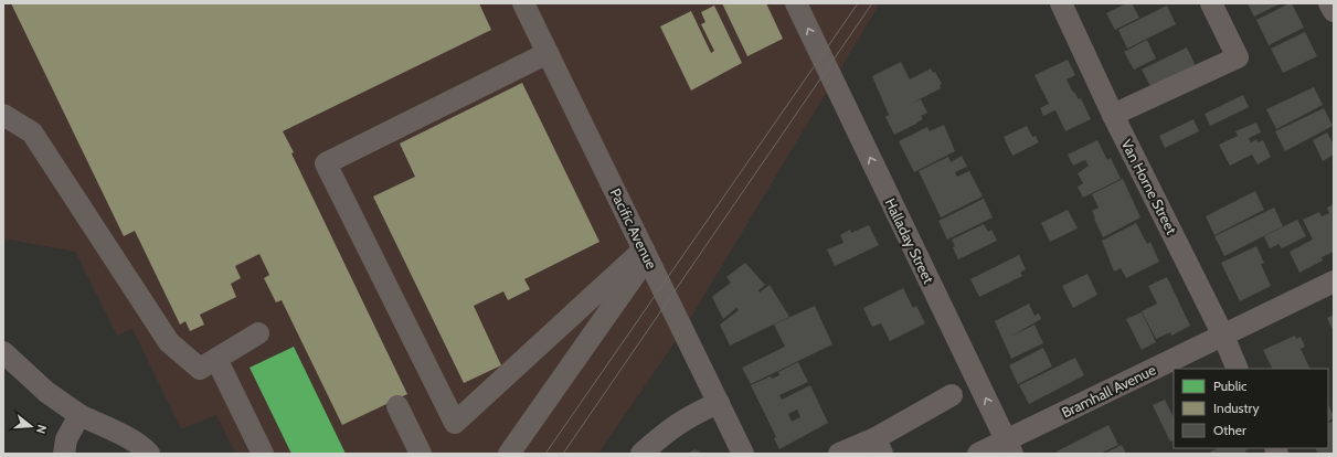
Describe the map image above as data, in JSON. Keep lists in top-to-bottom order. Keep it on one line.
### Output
{"streets":{"street":["Van Horne Street","Pacific Avenue","Halladay Street","Bramhall Avenue"]},"crossings":[["Van Horne Street","Bramhall Avenue"],["Halladay Street","Bramhall Avenue"]],"one_way":["Halladay Street"],"legend":["Public","Industry","Other"],"north":"right"}
